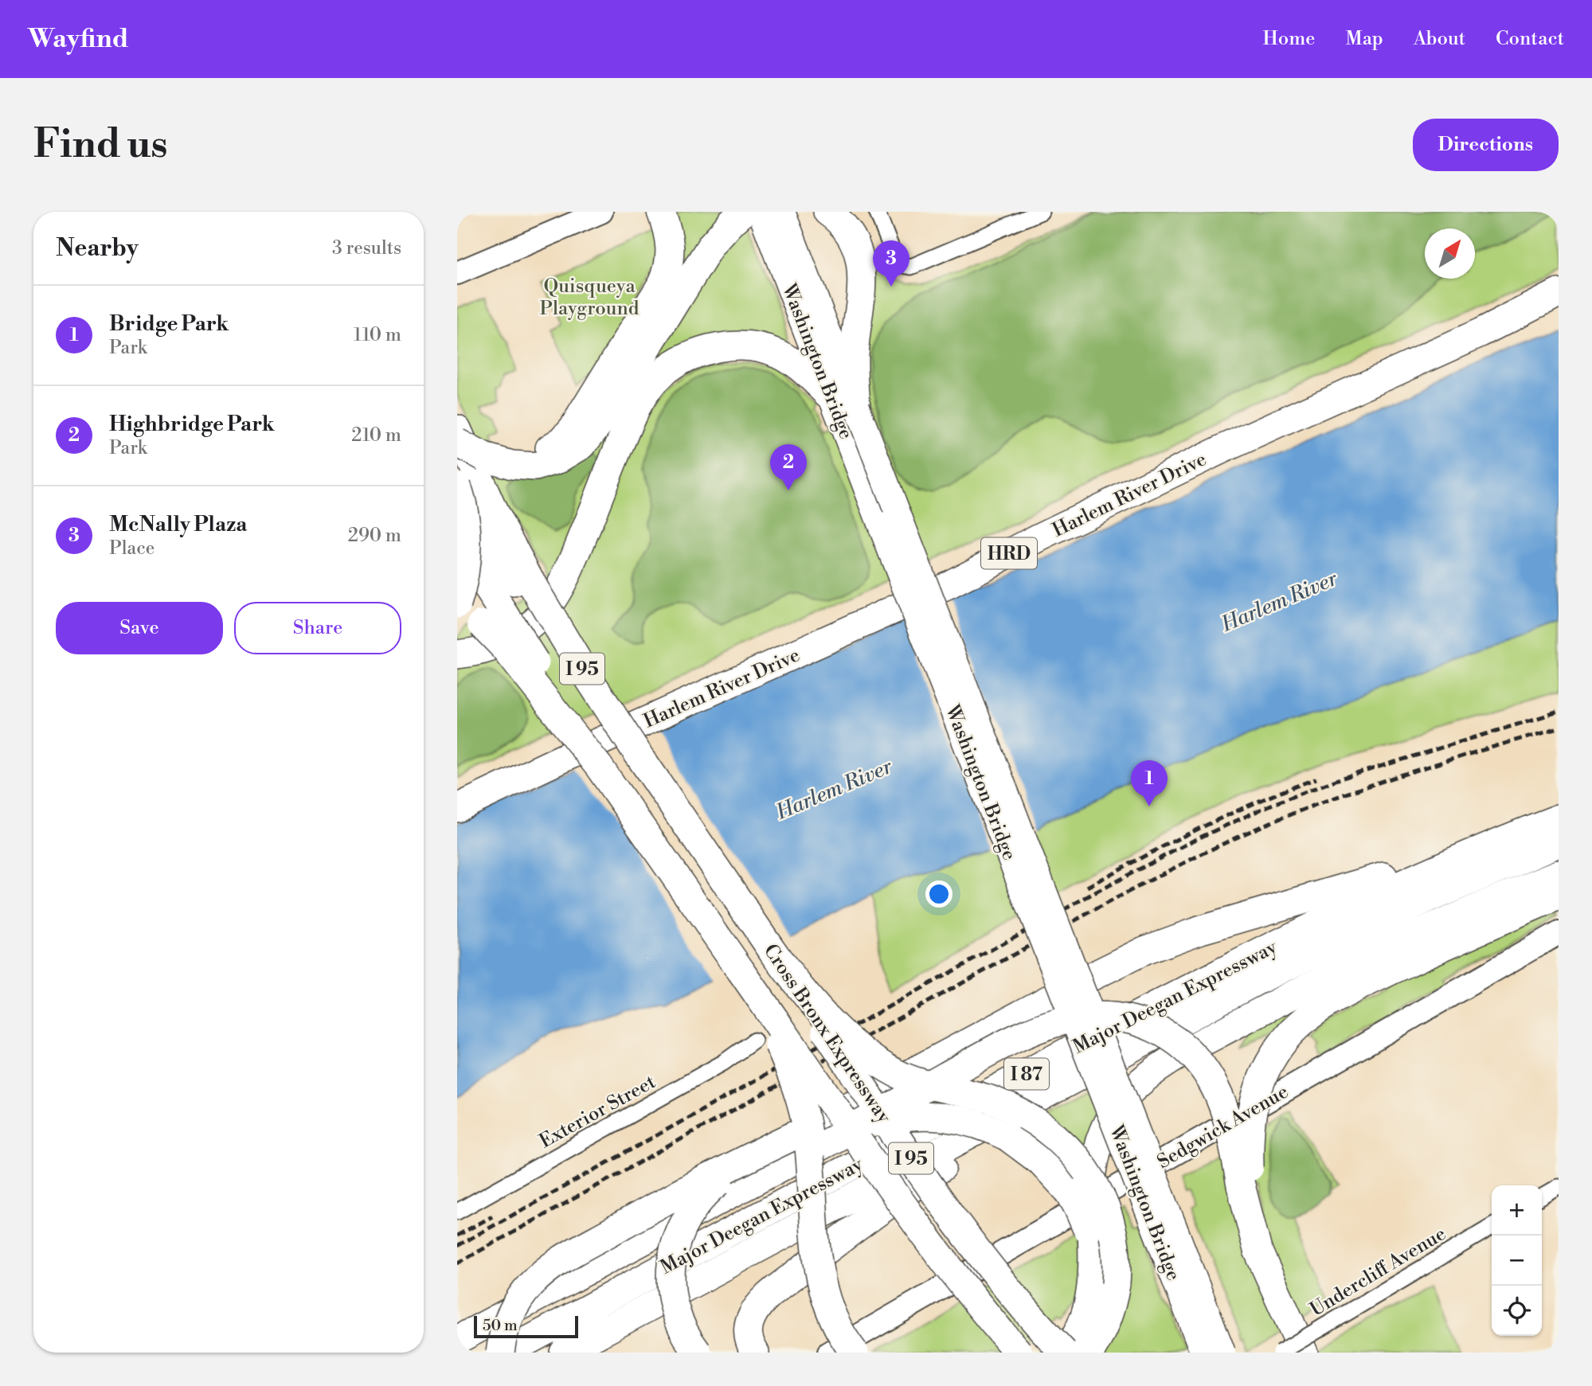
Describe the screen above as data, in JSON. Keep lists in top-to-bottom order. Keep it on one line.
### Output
{"streets":{"highway":["Harlem River Drive","HRD","I 95","Major Deegan Expressway","Cross Bronx Expressway","I 87"],"main road":["Washington Bridge","Sedgwick Avenue"],"street":["Exterior Street","Undercliff Avenue"]},"crossings":[["I 95","Cross Bronx Expressway"]],"water":["Harlem River"],"parks":["Quisqueya Playground"],"scale_bar":"50 m","north":"top right","page":{"header":"Wayfind","nav":["Home","Map","About","Contact"],"buttons":["Directions",["Save","Share"]],"title":"Find us","heading":["Nearby","3 results"],"pins":["3","2","1"],"list":[{"mark":"1","name":"Bridge Park","note":"Park","value":"110 m"},{"mark":"2","name":"Highbridge Park","note":"Park","value":"210 m"},{"mark":"3","name":"McNally Plaza","note":"Place","value":"290 m"}],"map_buttons":["+","−"],"scale":"50 m"}}
